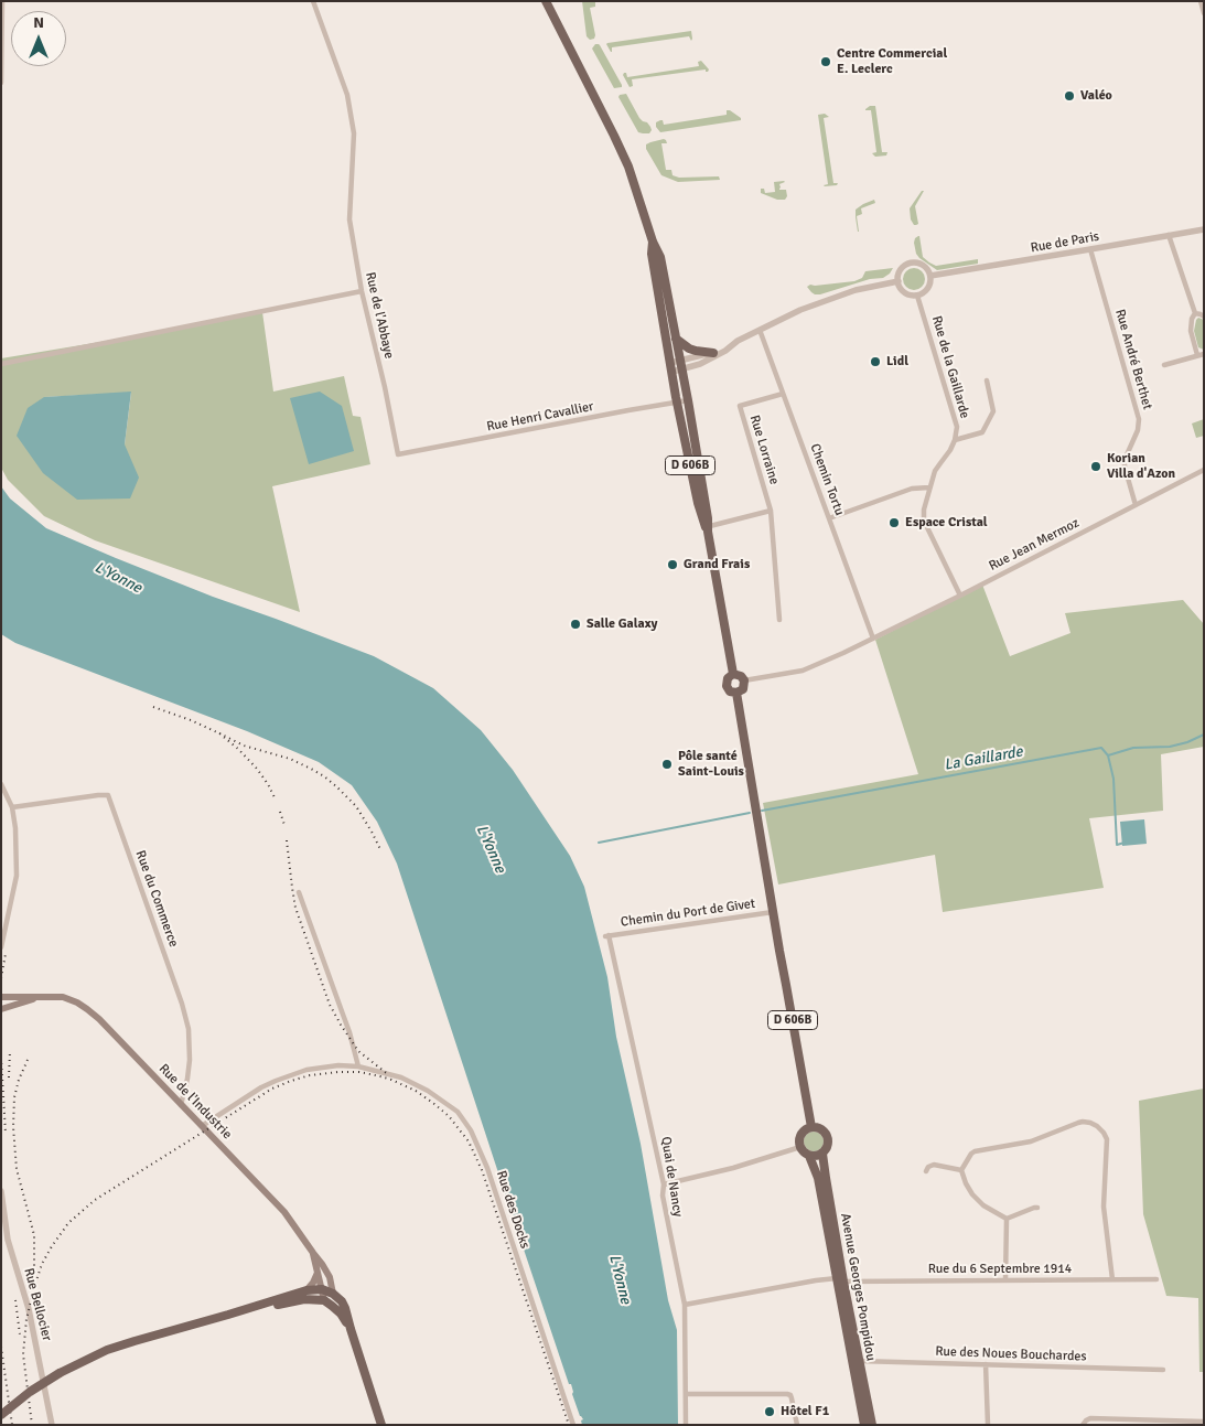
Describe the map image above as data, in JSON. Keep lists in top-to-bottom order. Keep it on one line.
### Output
{"streets":{"main road":["D 606B","Rue de l'Industrie","Avenue Georges Pompidou"],"street":["Rue de Paris","Rue de l'Abbaye","Rue André Berthet","Rue de la Gaillarde","Rue Henri Cavallier","Rue Lorraine","Chemin Tortu","Rue Jean Mermoz","Rue du Commerce","Chemin du Port de Givet","Quai de Nancy","Rue des Docks","Rue du 6 Septembre 1914","Rue Bellocier","Rue des Noues Bouchardes"]},"crossings":[["Rue de Paris","Rue André Berthet"],["Rue de Paris","Rue de la Gaillarde"],["Rue de l'Abbaye","Rue Henri Cavallier"],["Rue André Berthet","Rue Jean Mermoz"],["Rue de la Gaillarde","Rue Jean Mermoz"],["Rue Henri Cavallier","D 606B"],["Rue Lorraine","Chemin Tortu"],["D 606B","Rue Jean Mermoz"],["D 606B","Chemin du Port de Givet"],["D 606B","Avenue Georges Pompidou"],["Chemin Tortu","Rue Jean Mermoz"],["Rue du Commerce","Rue de l'Industrie"],["Chemin du Port de Givet","Quai de Nancy"],["Rue de l'Industrie","Rue des Docks"],["Quai de Nancy","Rue du 6 Septembre 1914"],["Rue du 6 Septembre 1914","Avenue Georges Pompidou"],["Avenue Georges Pompidou","Rue des Noues Bouchardes"]],"water":["L'Yonne","La Gaillarde"],"places":["Centre Commercial E. Leclerc","Valéo","Lidl","Korian Villa d'Azon","Espace Cristal","Grand Frais","Salle Galaxy","Pôle santé Saint-Louis","Hôtel F1"],"north":"top"}
